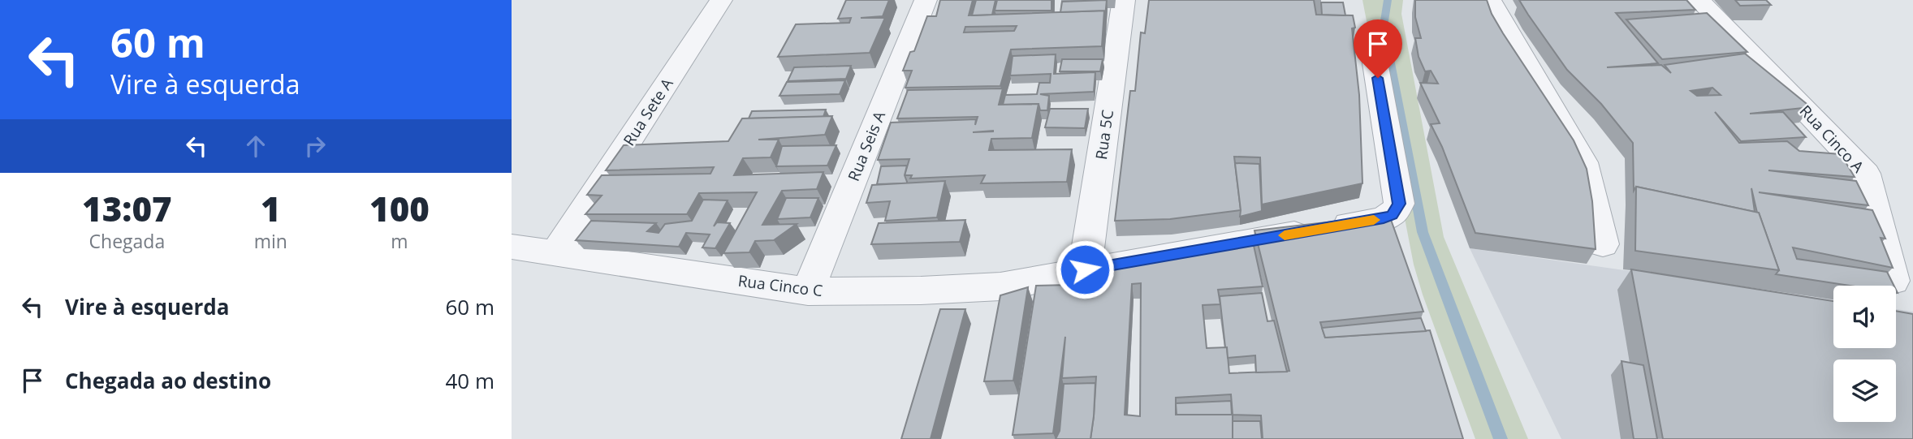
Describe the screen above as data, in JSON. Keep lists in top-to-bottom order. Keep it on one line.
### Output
{"streets":{"street":["Rua Sete A","Rua 5C","Rua Cinco A","Rua Seis A","Rua Cinco C"]},"crossings":[["Rua Sete A","Rua Cinco C"],["Rua 5C","Rua Cinco C"],["Rua Seis A","Rua Cinco C"]],"page":{"turn":["60 m","Vire à esquerda"],"eta":["13:07","Chegada","1","min","100","m"],"list":[{"name":"Vire à esquerda","value":"60 m"},{"name":"Chegada ao destino","value":"40 m"}]}}
